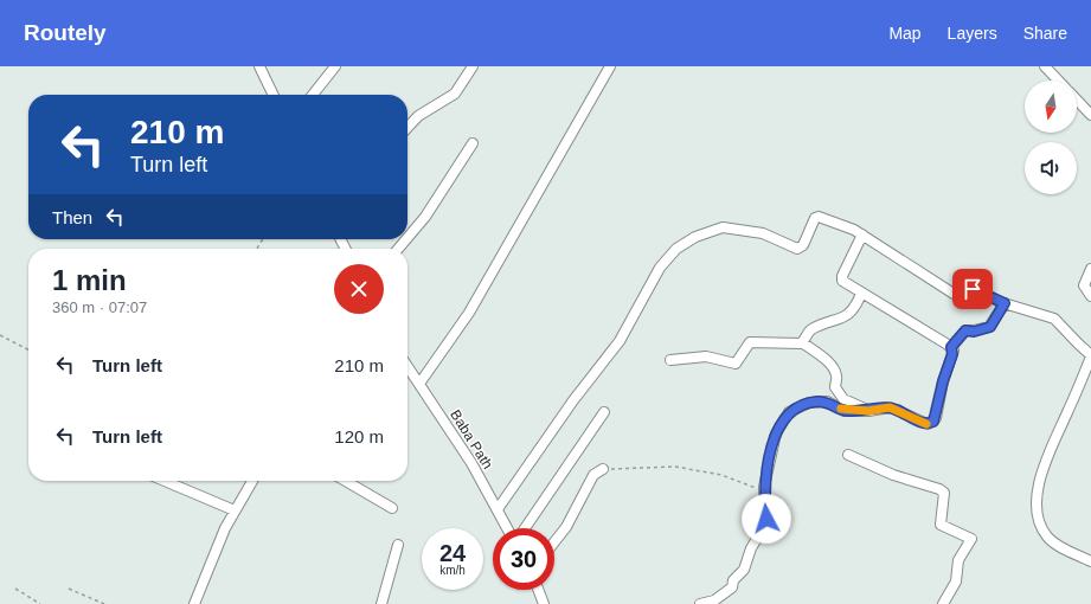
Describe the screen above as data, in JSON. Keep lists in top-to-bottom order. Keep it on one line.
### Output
{"streets":{"street":["Baba Path"]},"north":"bottom","page":{"header":"Routely","nav":["Map","Layers","Share"],"turn":["210 m","Turn left"],"then":"Then","heading":["1 min","360 m · 07:07"],"list":[{"name":"Turn left","value":"210 m"},{"name":"Turn left","value":"120 m"}],"speed":"24 km/h","limit":"30"}}
